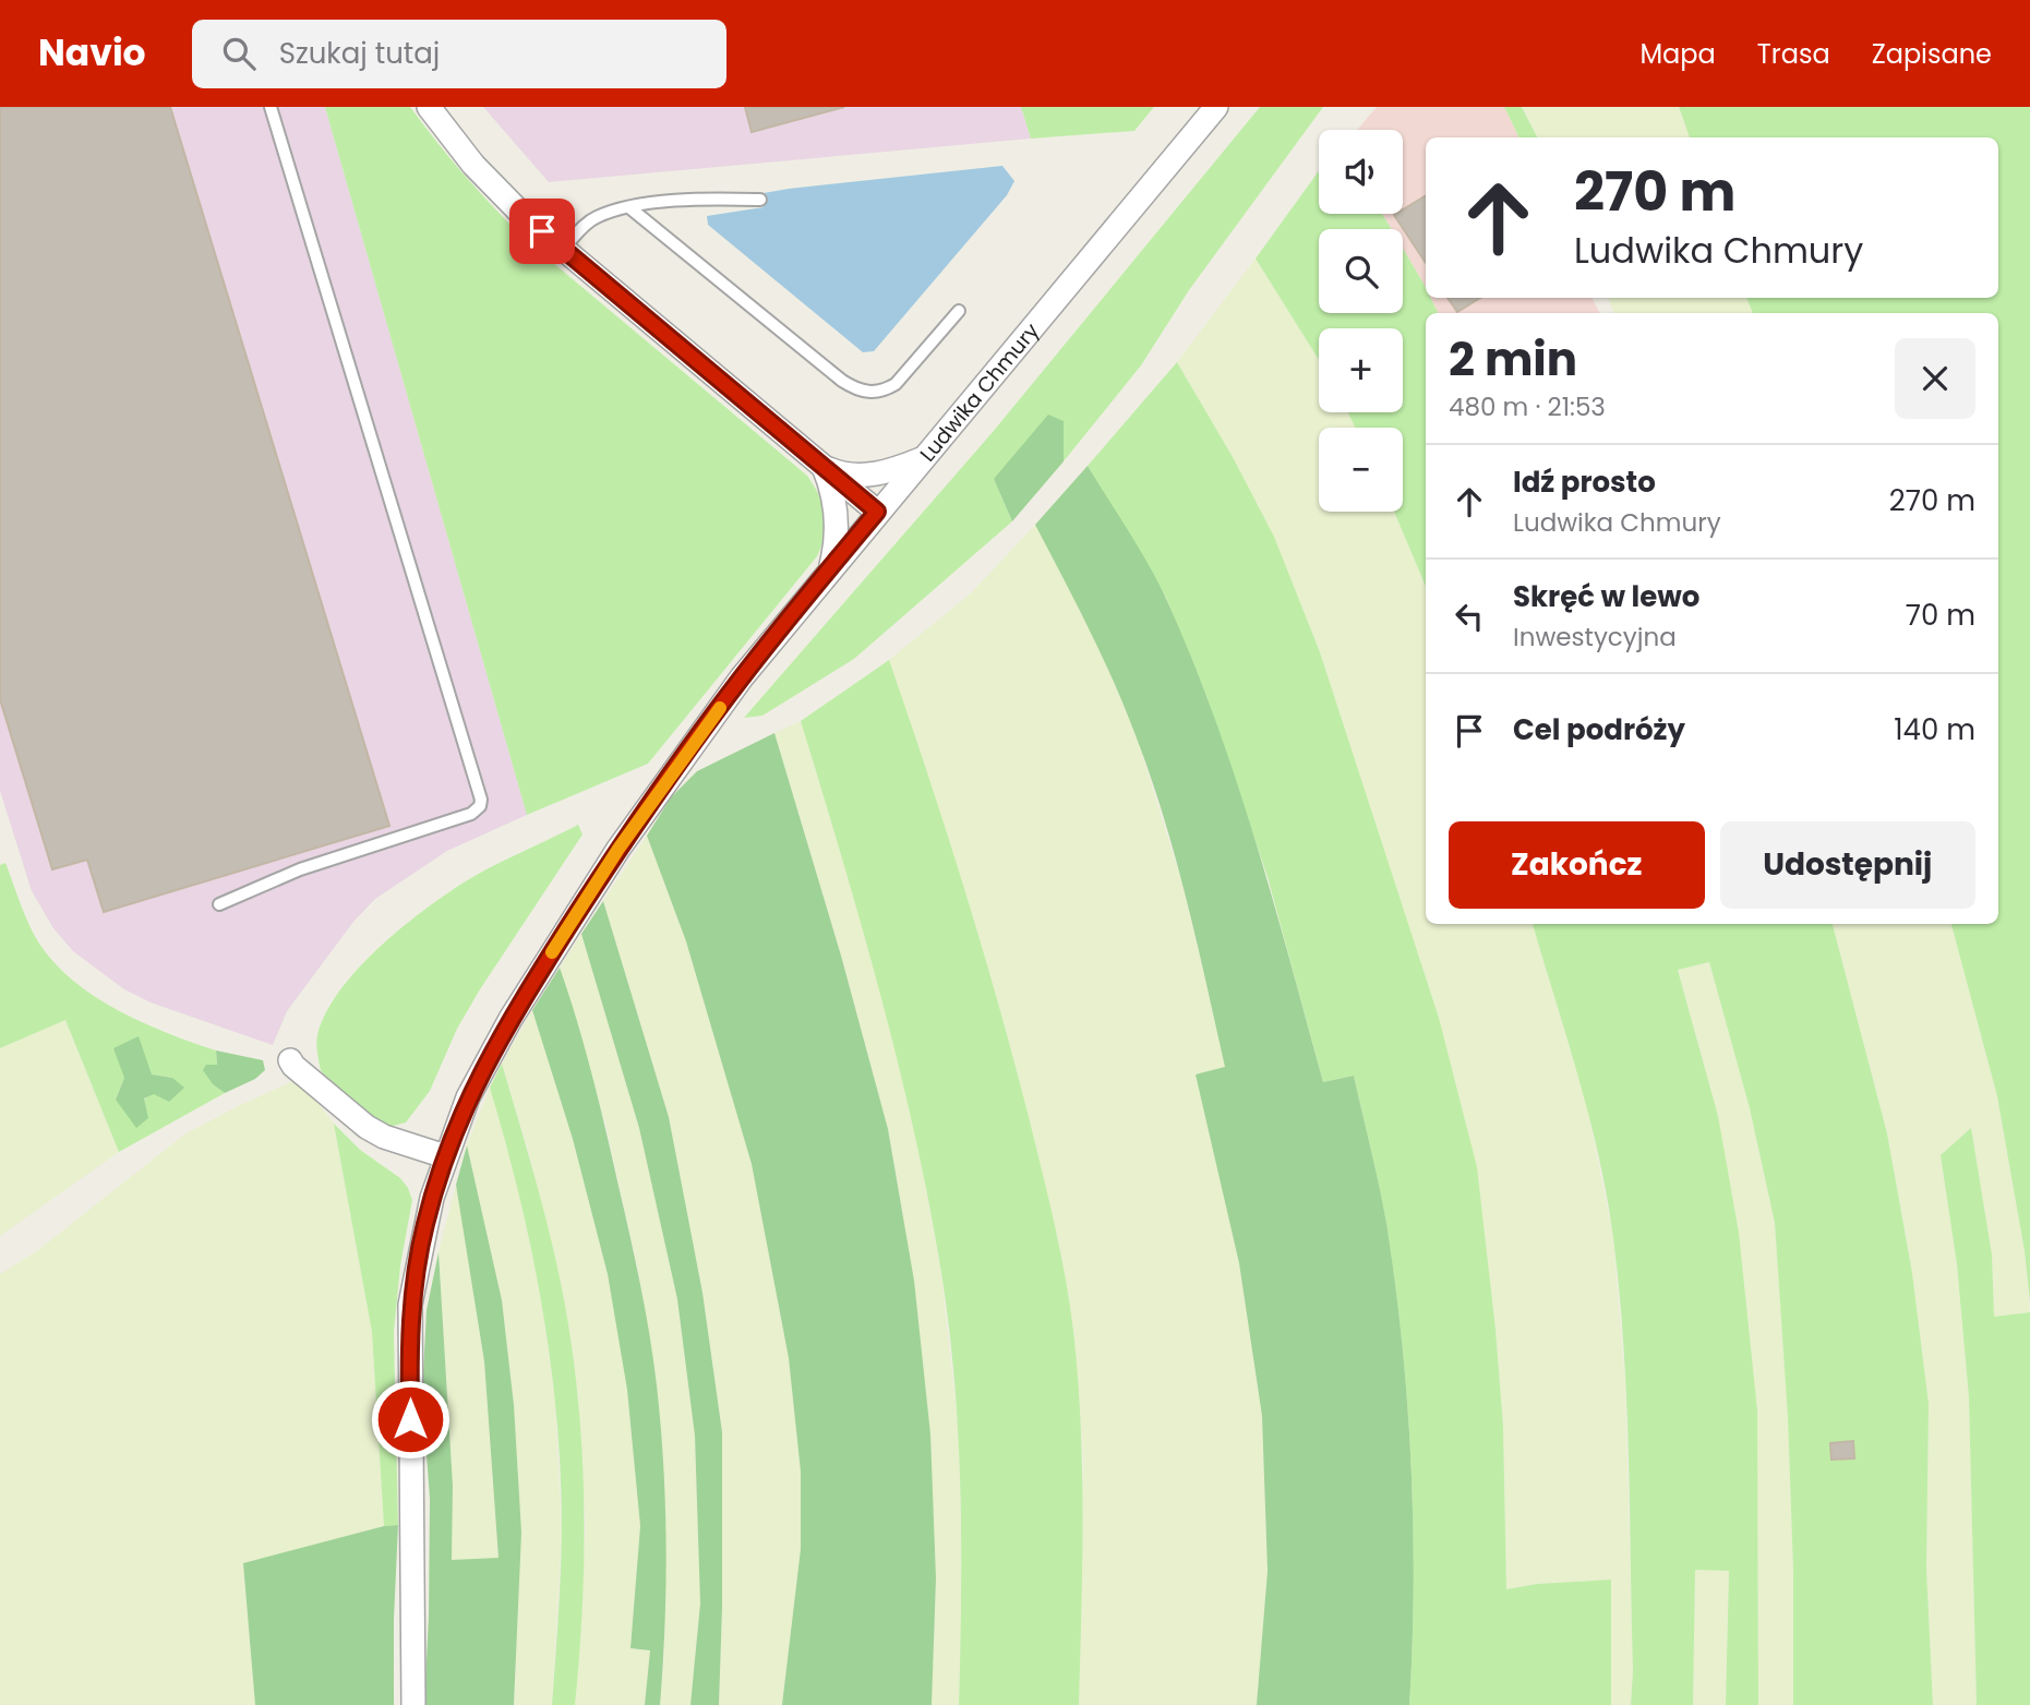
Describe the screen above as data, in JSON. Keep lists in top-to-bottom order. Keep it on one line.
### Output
{"streets":{"street":["Ludwika Chmury"]},"page":{"header":"Navio","search":"Szukaj tutaj","nav":["Mapa","Trasa","Zapisane"],"map_buttons":["+","−"],"turn":["270 m","Ludwika Chmury"],"heading":["2 min","480 m · 21:53"],"list":[{"name":"Idź prosto","note":"Ludwika Chmury","value":"270 m"},{"name":"Skręć w lewo","note":"Inwestycyjna","value":"70 m"},{"name":"Cel podróży","value":"140 m"}],"buttons":["Zakończ","Udostępnij"]}}
